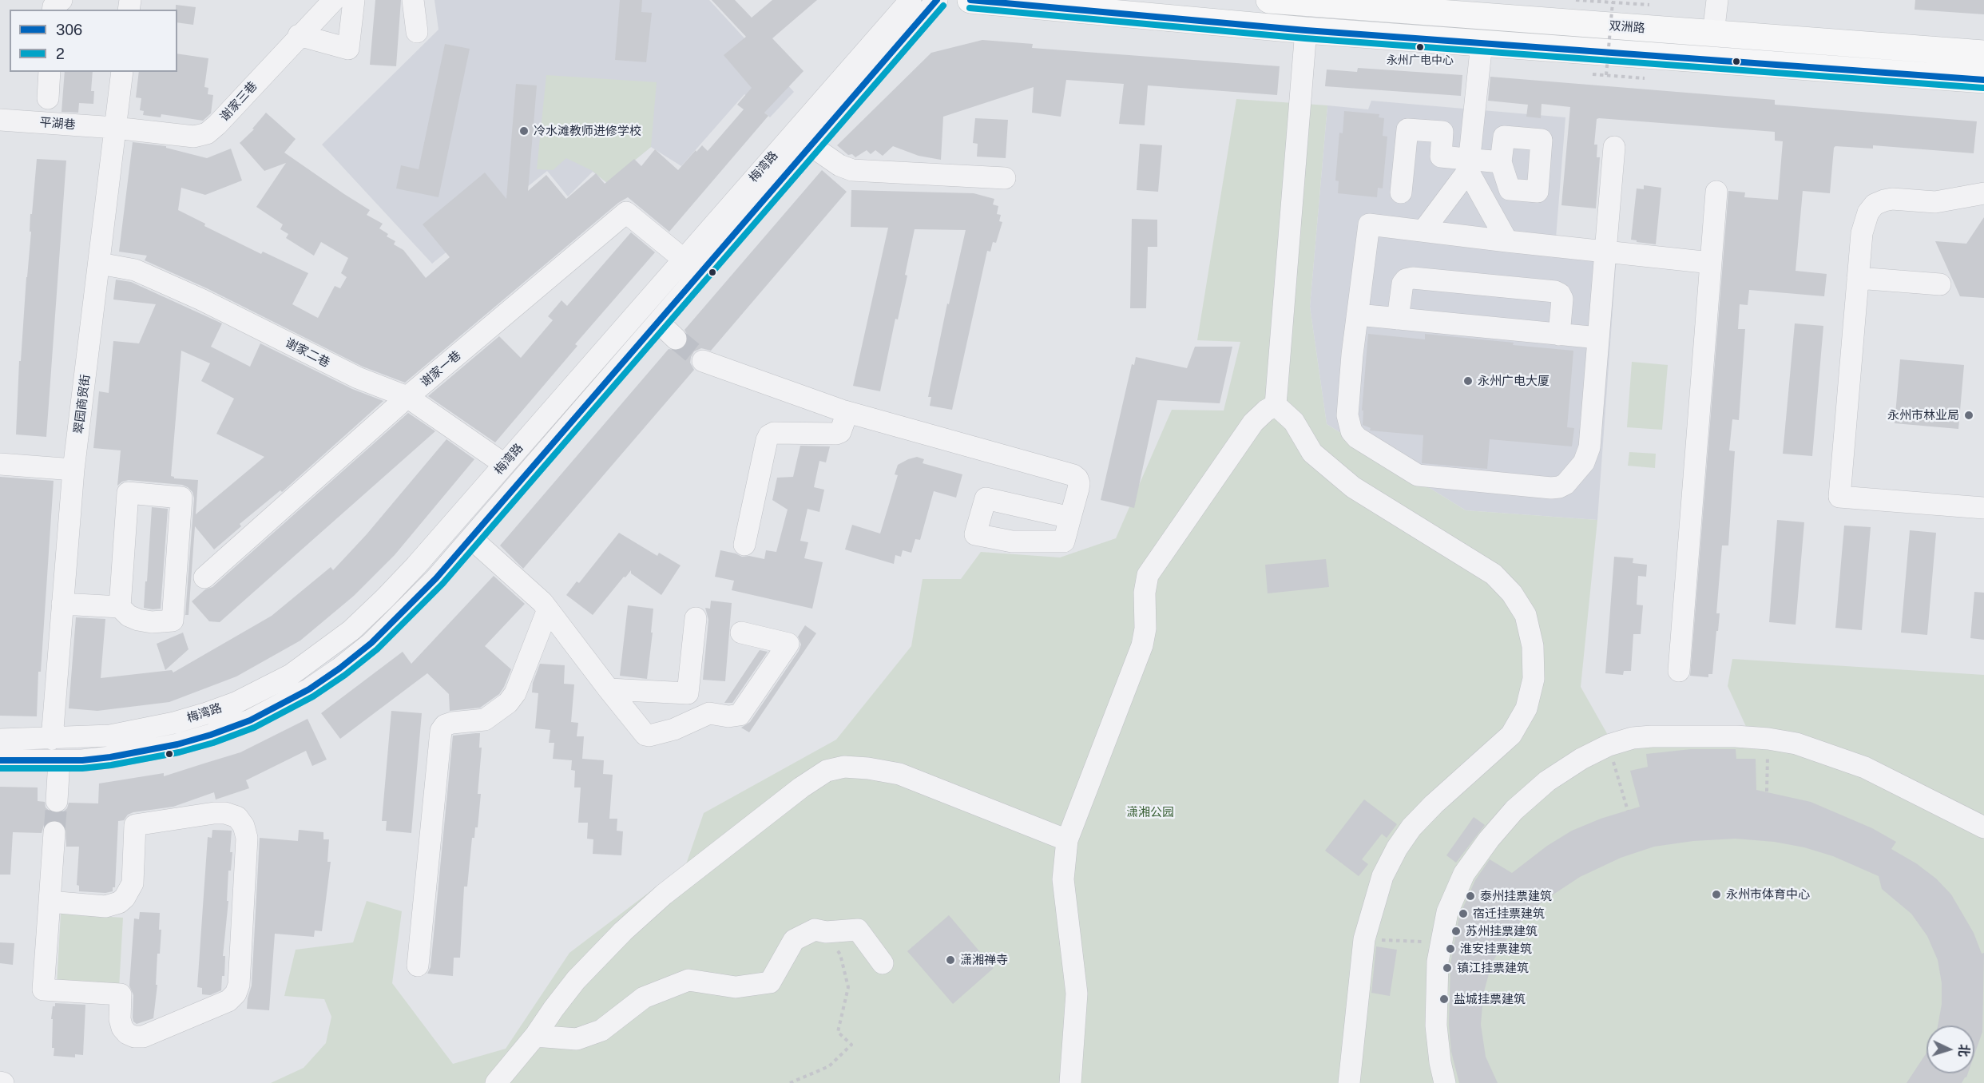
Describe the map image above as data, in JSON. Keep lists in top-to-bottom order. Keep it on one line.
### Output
{"streets":{"main road":["双洲路"],"street":["谢家三巷","平湖巷","梅湾路","谢家二巷","谢家一巷","翠园商贸街"]},"crossings":[["谢家三巷","平湖巷"],["谢家三巷","翠园商贸街"],["平湖巷","翠园商贸街"],["梅湾路","谢家二巷"],["梅湾路","谢家一巷"],["梅湾路","翠园商贸街"],["谢家二巷","谢家一巷"],["谢家二巷","翠园商贸街"]],"parks":["潇湘公园"],"places":["永州广电中心","冷水滩教师进修学校","永州广电大厦","永州市林业局","永州市体育中心","泰州挂票建筑","宿迁挂票建筑","苏州挂票建筑","淮安挂票建筑","潇湘禅寺","镇江挂票建筑","盐城挂票建筑"],"lines":["transit line 306","transit line 2"],"legend":["306","2"],"north":"right"}
